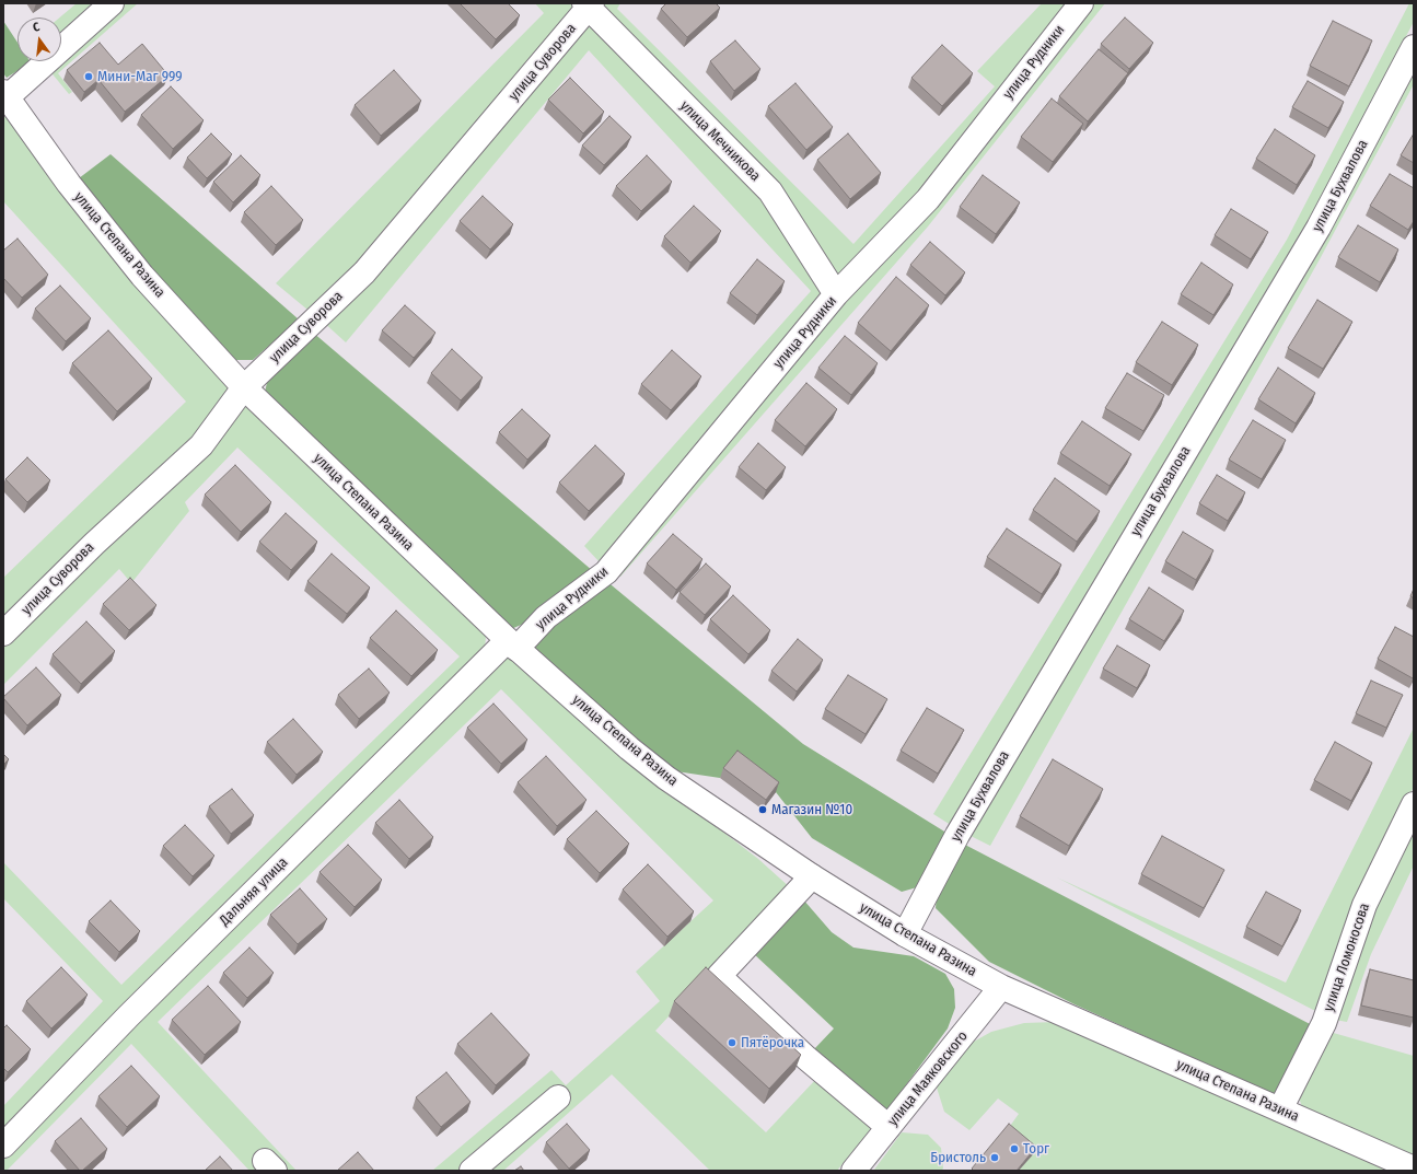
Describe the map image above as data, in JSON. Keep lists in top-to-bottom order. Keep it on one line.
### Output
{"streets":{"street":["улица Суворова","улица Рудники","улица Мечникова","улица Бухвалова","улица Степана Разина","Дальняя улица","улица Ломоносова","улица Маяковского"]},"crossings":[["улица Суворова","улица Мечникова"],["улица Суворова","улица Степана Разина"],["улица Рудники","улица Мечникова"],["улица Рудники","улица Степана Разина"],["улица Рудники","Дальняя улица"],["улица Бухвалова","улица Степана Разина"],["улица Степана Разина","Дальняя улица"],["улица Степана Разина","улица Ломоносова"],["улица Степана Разина","улица Маяковского"]],"places":["Мини-Маг 999","Магазин №10","Пятёрочка","Торг","Бристоль"],"north":"top"}
